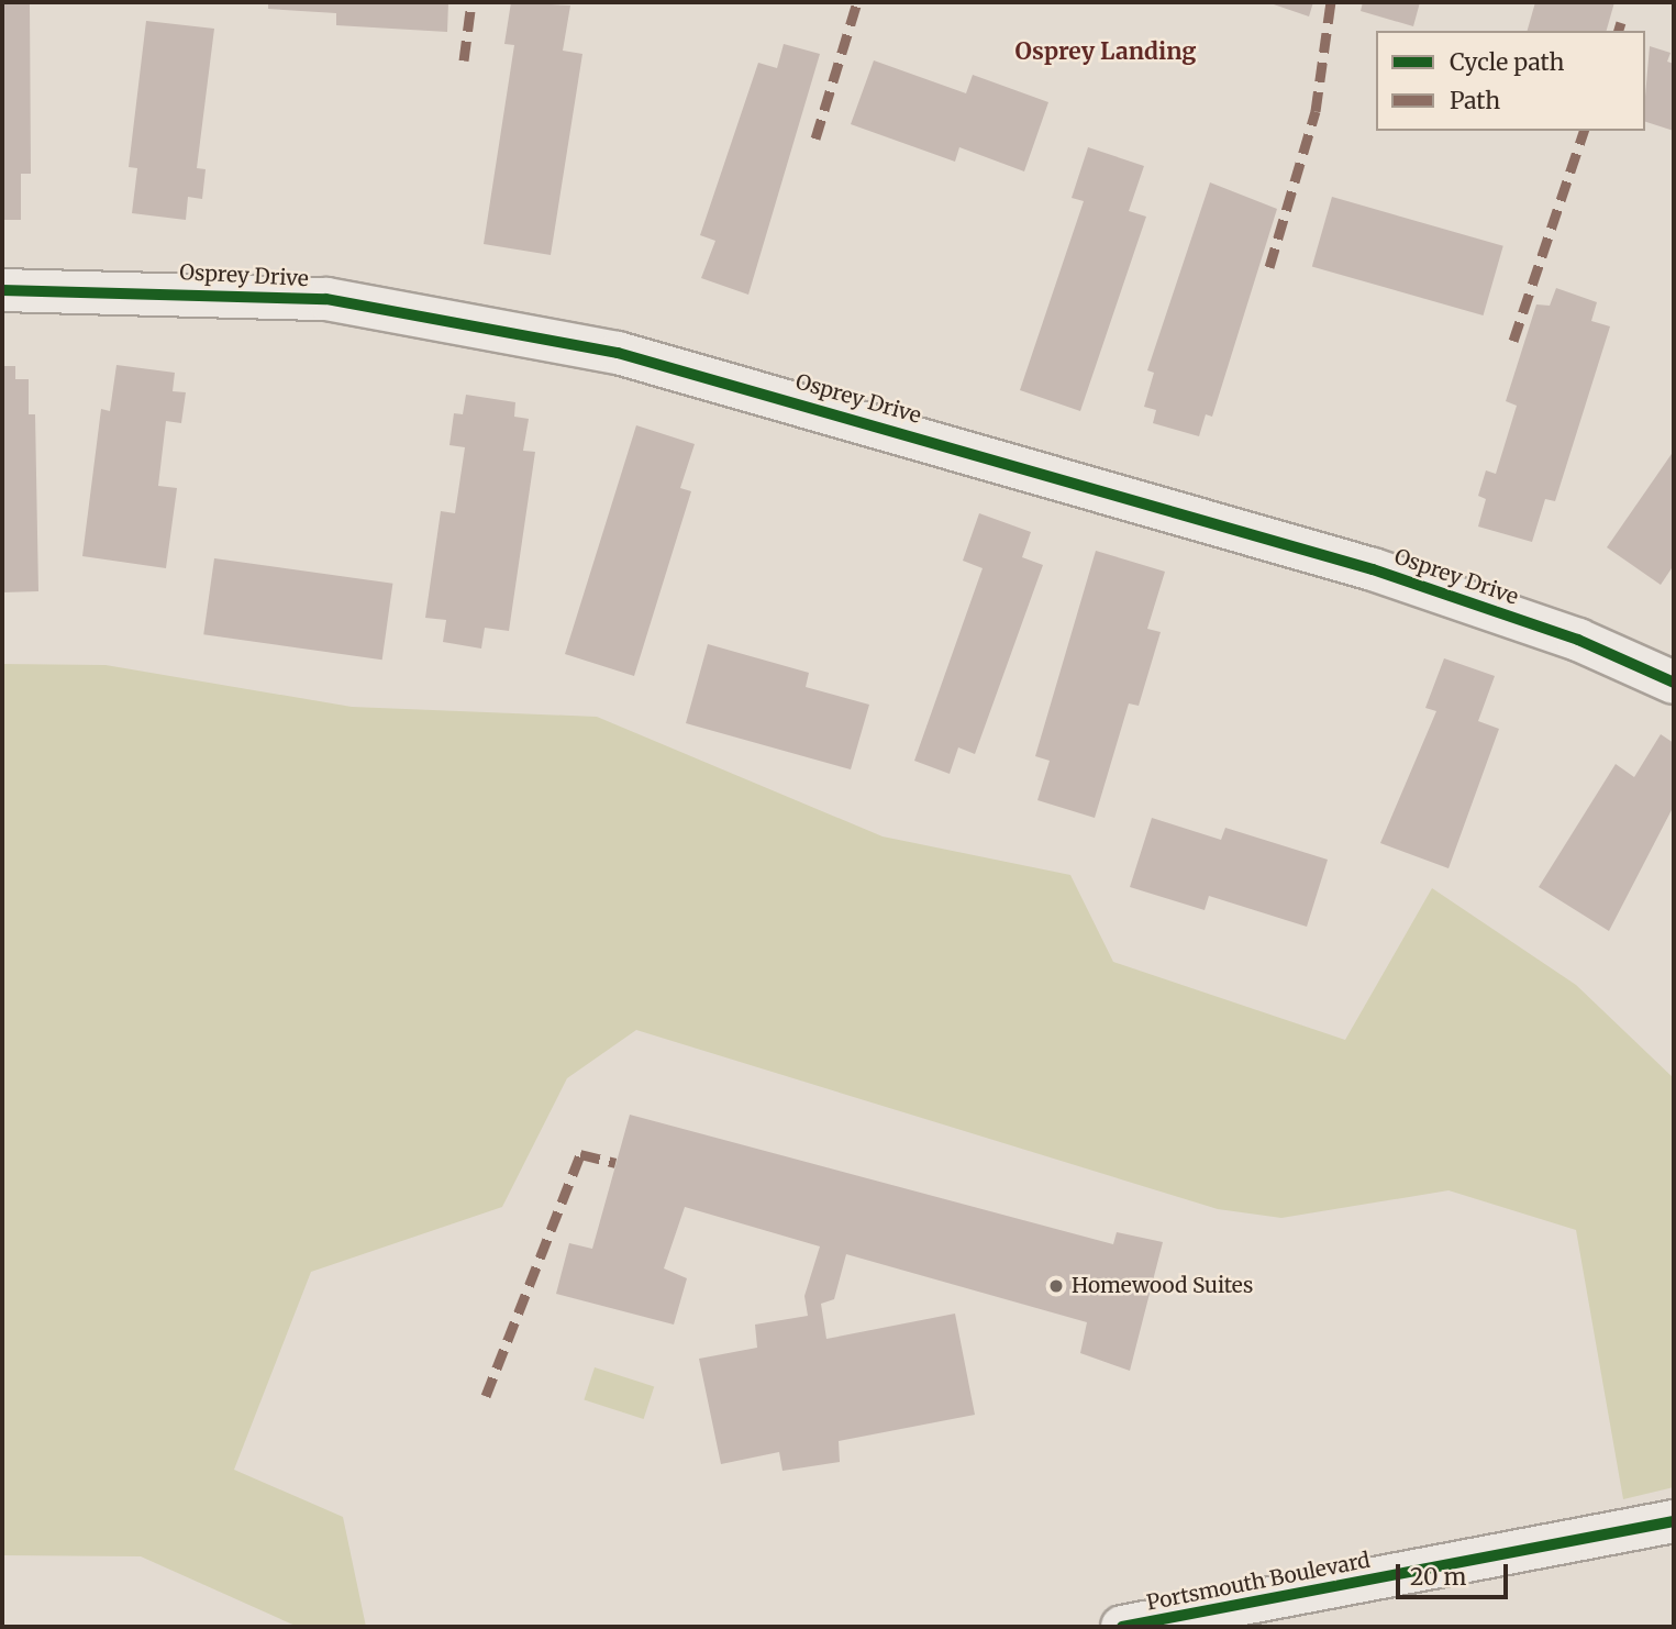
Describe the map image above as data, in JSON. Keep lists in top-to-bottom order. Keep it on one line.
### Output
{"streets":{"street":["Osprey Drive","Portsmouth Boulevard"]},"districts":["Osprey Landing"],"places":["Homewood Suites"],"legend":["Cycle path","Path"],"scale_bar":"20 m"}
